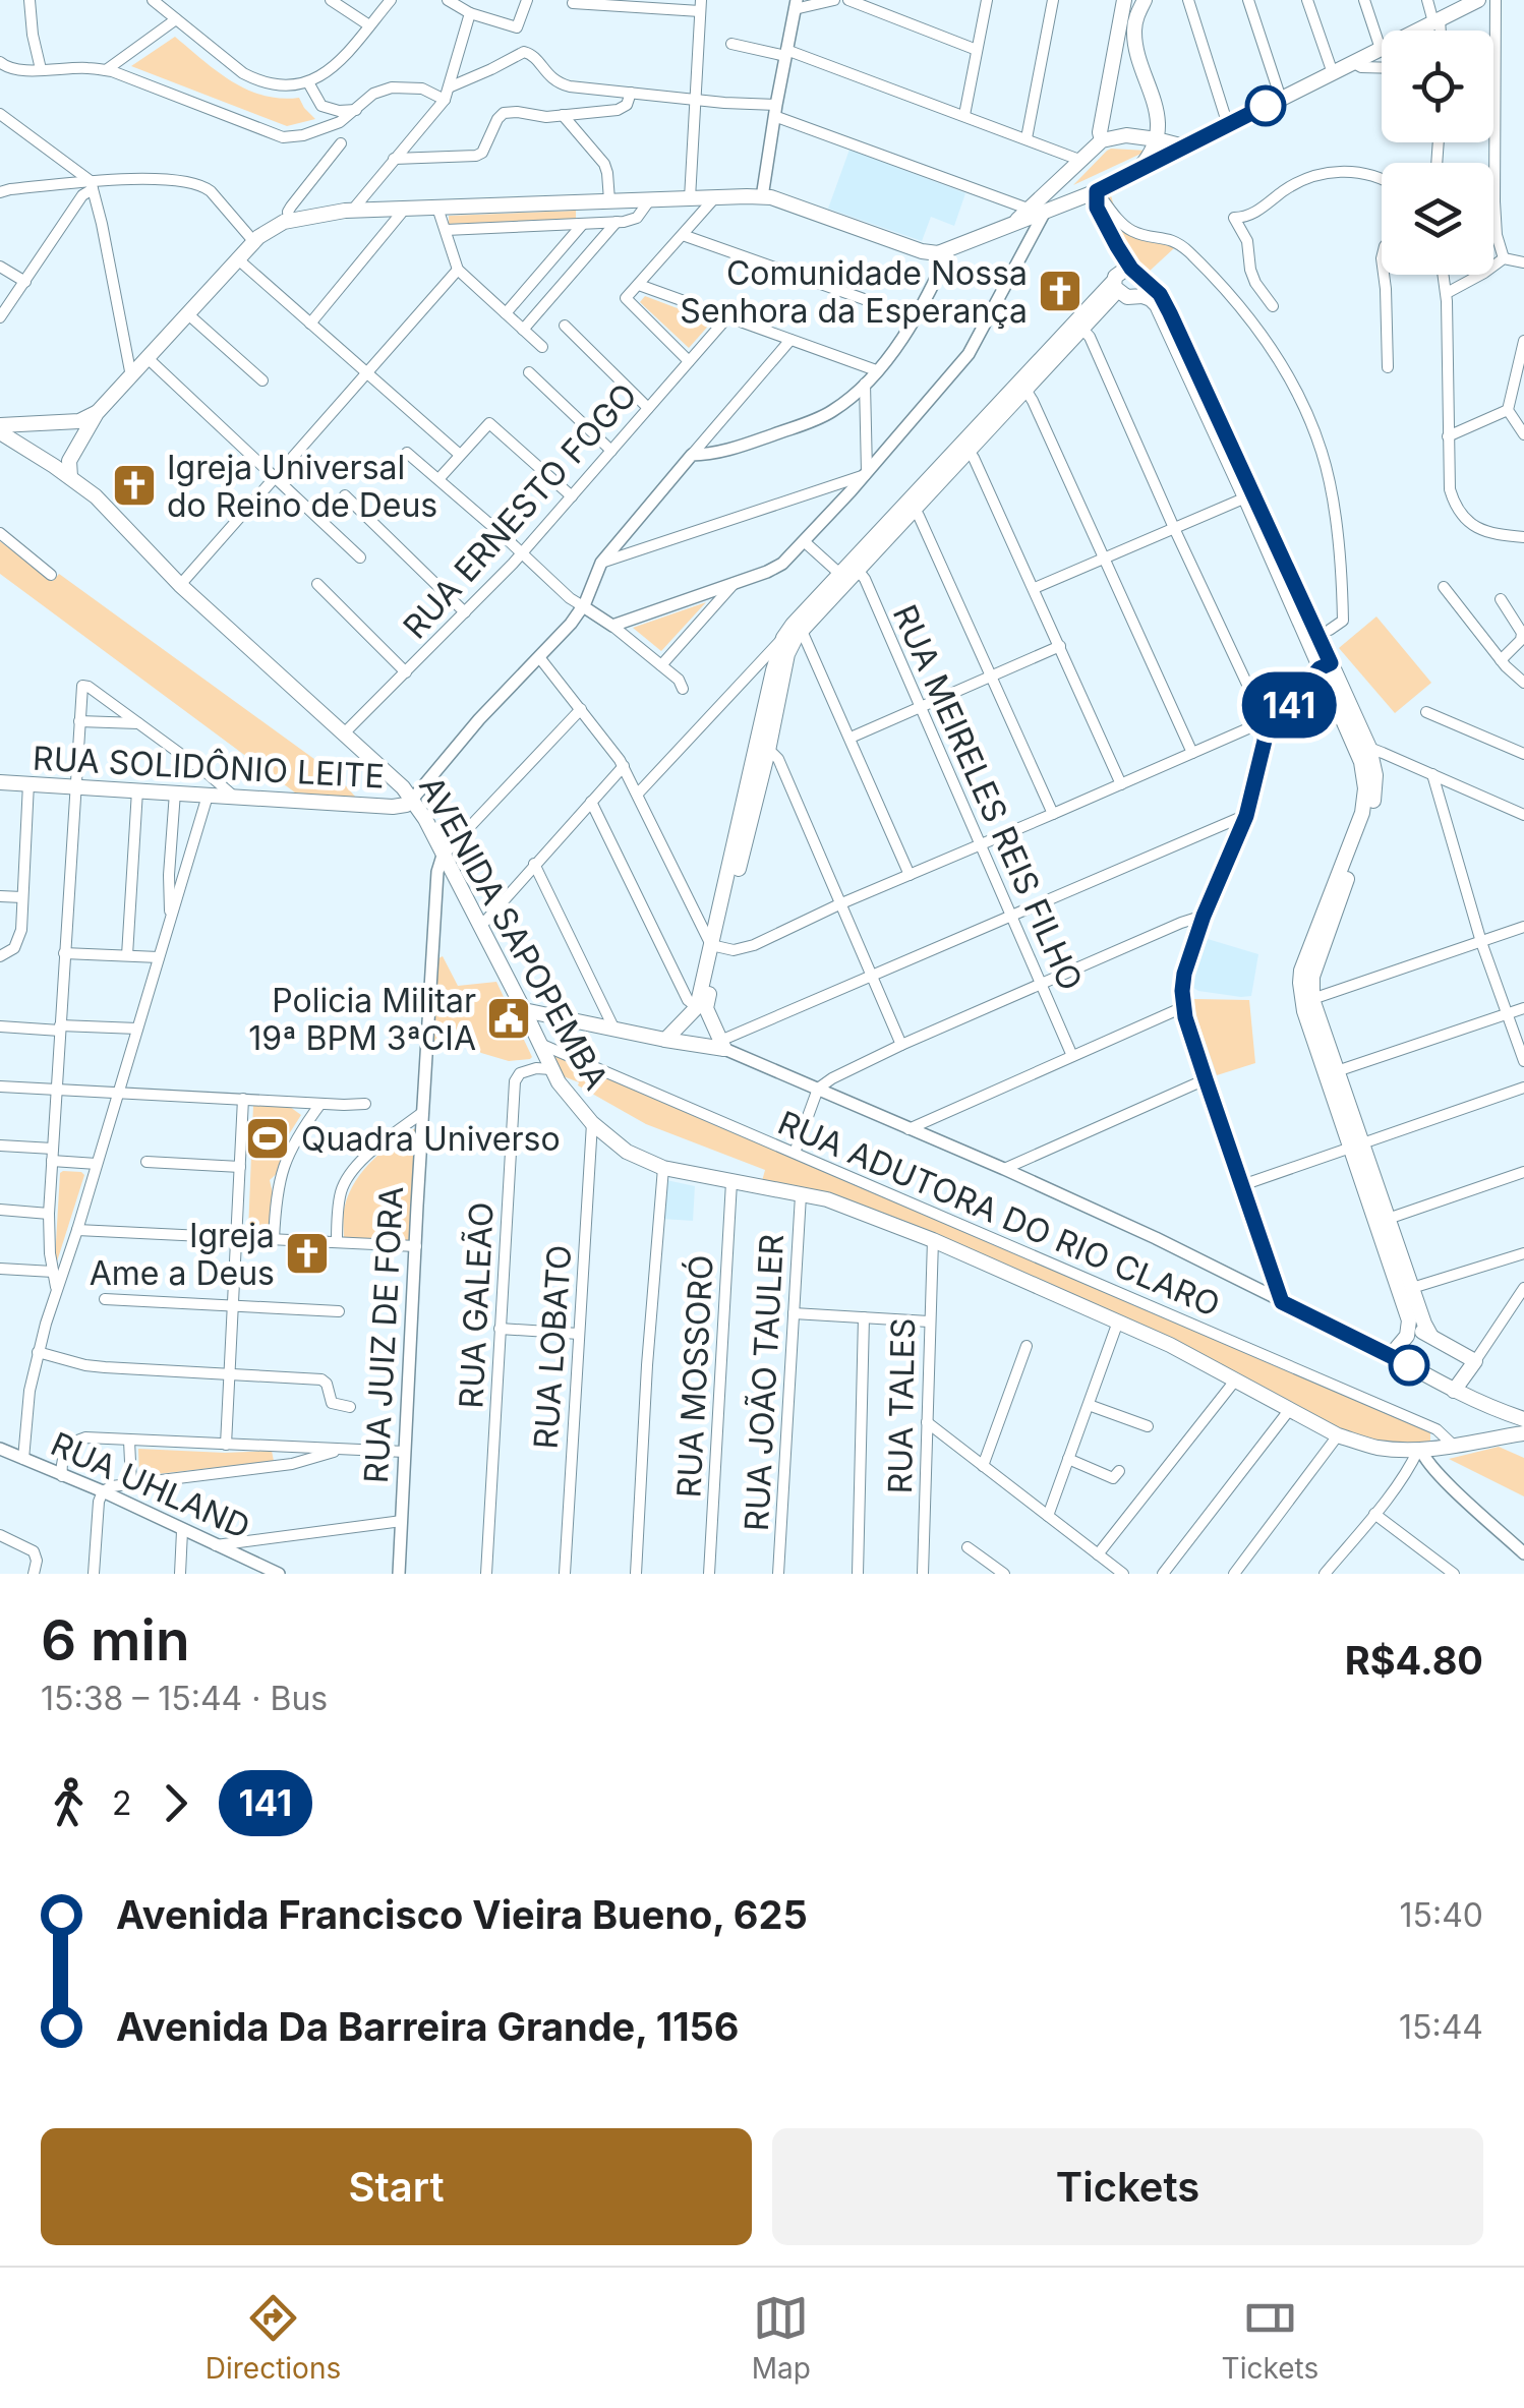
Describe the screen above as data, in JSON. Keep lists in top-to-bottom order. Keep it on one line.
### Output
{"streets":{"main road":["RUA SOLIDÔNIO LEITE","AVENIDA SAPOPEMBA"],"street":["RUA ERNESTO FOGO","RUA MEIRELES REIS FILHO","RUA ADUTORA DO RIO CLARO","RUA GALEÃO","RUA JUIZ DE FORA","RUA LOBATO","RUA MOSSORÓ","RUA JOÃO TAULER","RUA TALES","RUA UHLAND"]},"crossings":[["RUA ERNESTO FOGO","AVENIDA SAPOPEMBA"],["RUA SOLIDÔNIO LEITE","AVENIDA SAPOPEMBA"],["AVENIDA SAPOPEMBA","RUA ADUTORA DO RIO CLARO"],["AVENIDA SAPOPEMBA","RUA GALEÃO"],["AVENIDA SAPOPEMBA","RUA JUIZ DE FORA"],["AVENIDA SAPOPEMBA","RUA LOBATO"],["AVENIDA SAPOPEMBA","RUA MOSSORÓ"],["AVENIDA SAPOPEMBA","RUA JOÃO TAULER"],["AVENIDA SAPOPEMBA","RUA TALES"]],"places":{"church":["Comunidade Nossa Senhora da Esperança","Igreja Universal do Reino de Deus","Igreja Ame a Deus"],"public building":["Policia Militar 19ª BPM 3ªCIA"],"sports":["Quadra Universo"]},"lines":["bus line 141"],"page":{"on_map":"141","heading":["6 min","15:38 – 15:44 · Bus","R$4.80"],"legs":["2","141"],"list":[{"name":"Avenida Francisco Vieira Bueno, 625","value":"15:40"},{"name":"Avenida Da Barreira Grande, 1156","value":"15:44"}],"buttons":["Start","Tickets"],"tabs":["Directions","Map","Tickets"]}}
